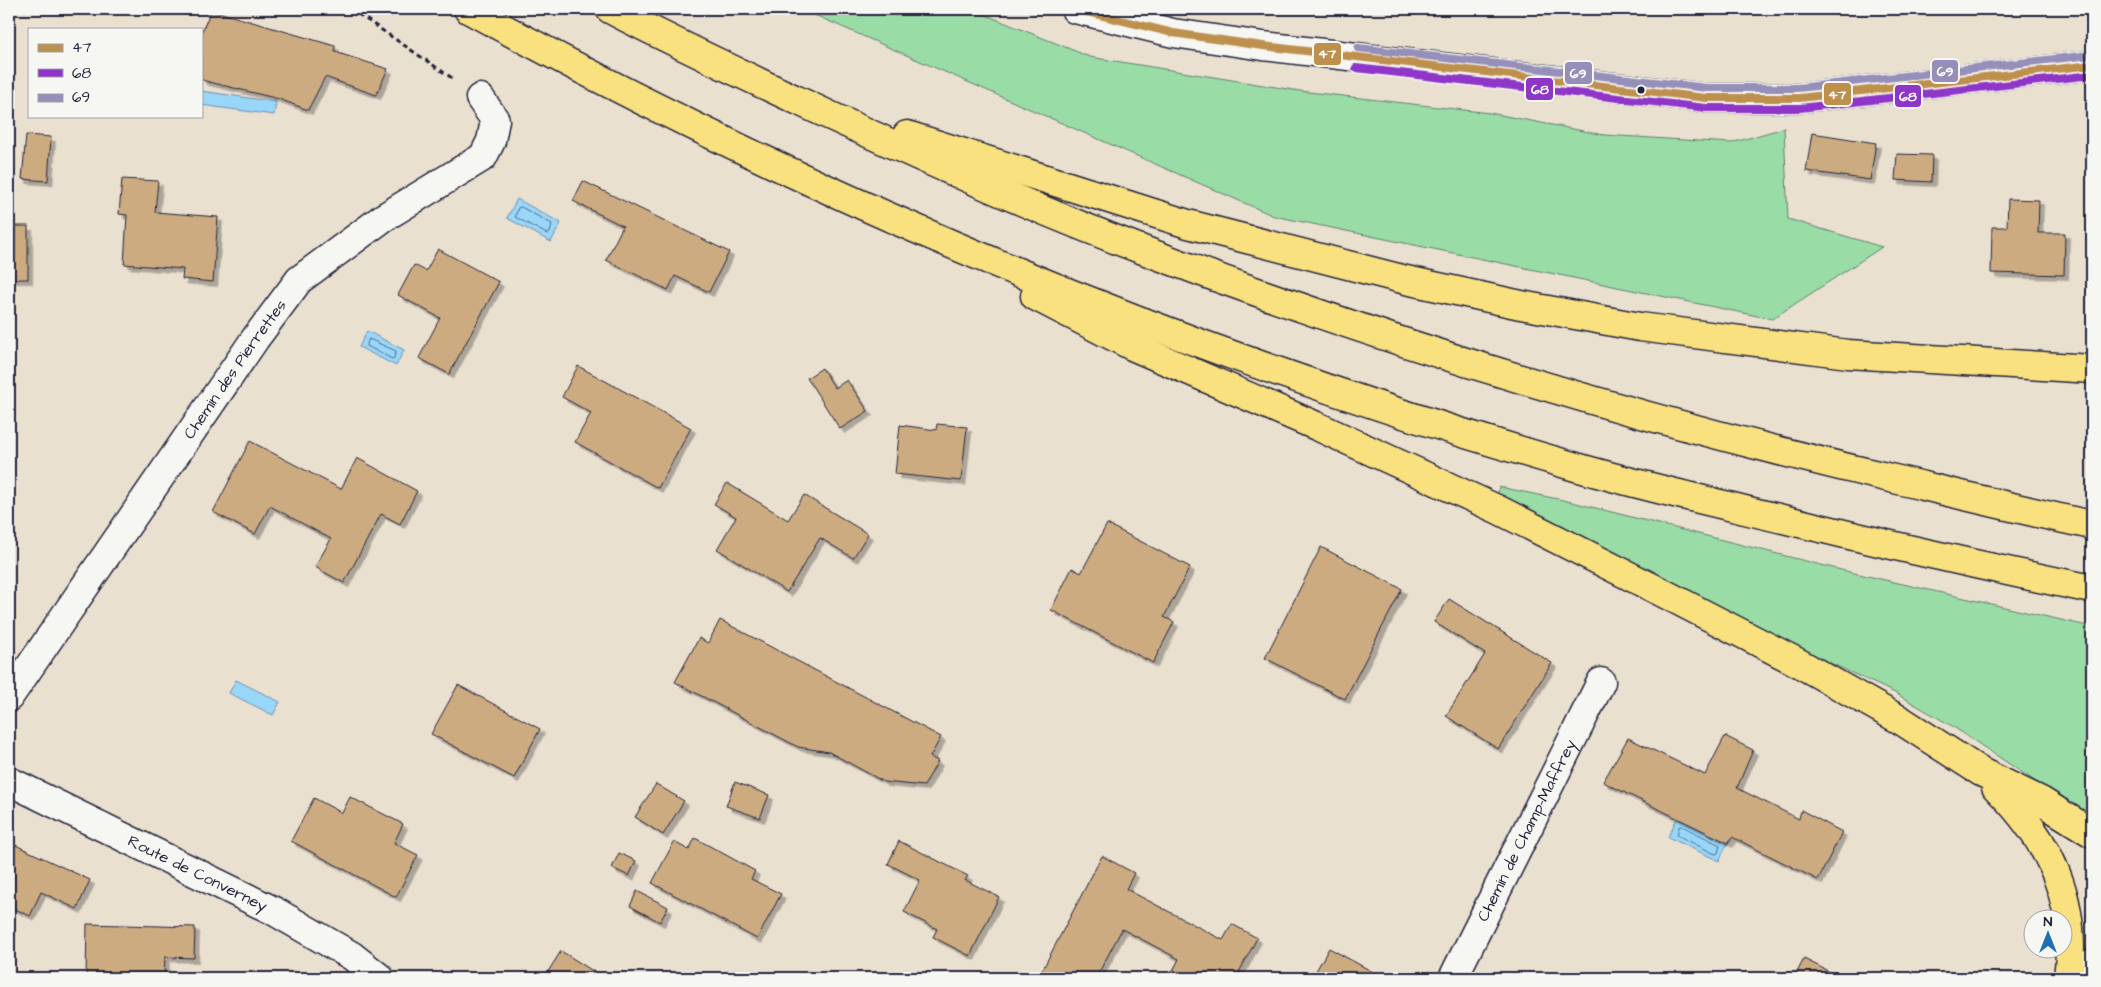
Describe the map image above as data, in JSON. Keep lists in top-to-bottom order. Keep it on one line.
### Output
{"streets":{"street":["Chemin des Pierrettes","Chemin de Champ-Maffrey","Route de Converney"]},"lines":["transit line 47","transit line 69","transit line 68"],"legend":["47","68","69"],"north":"top"}
